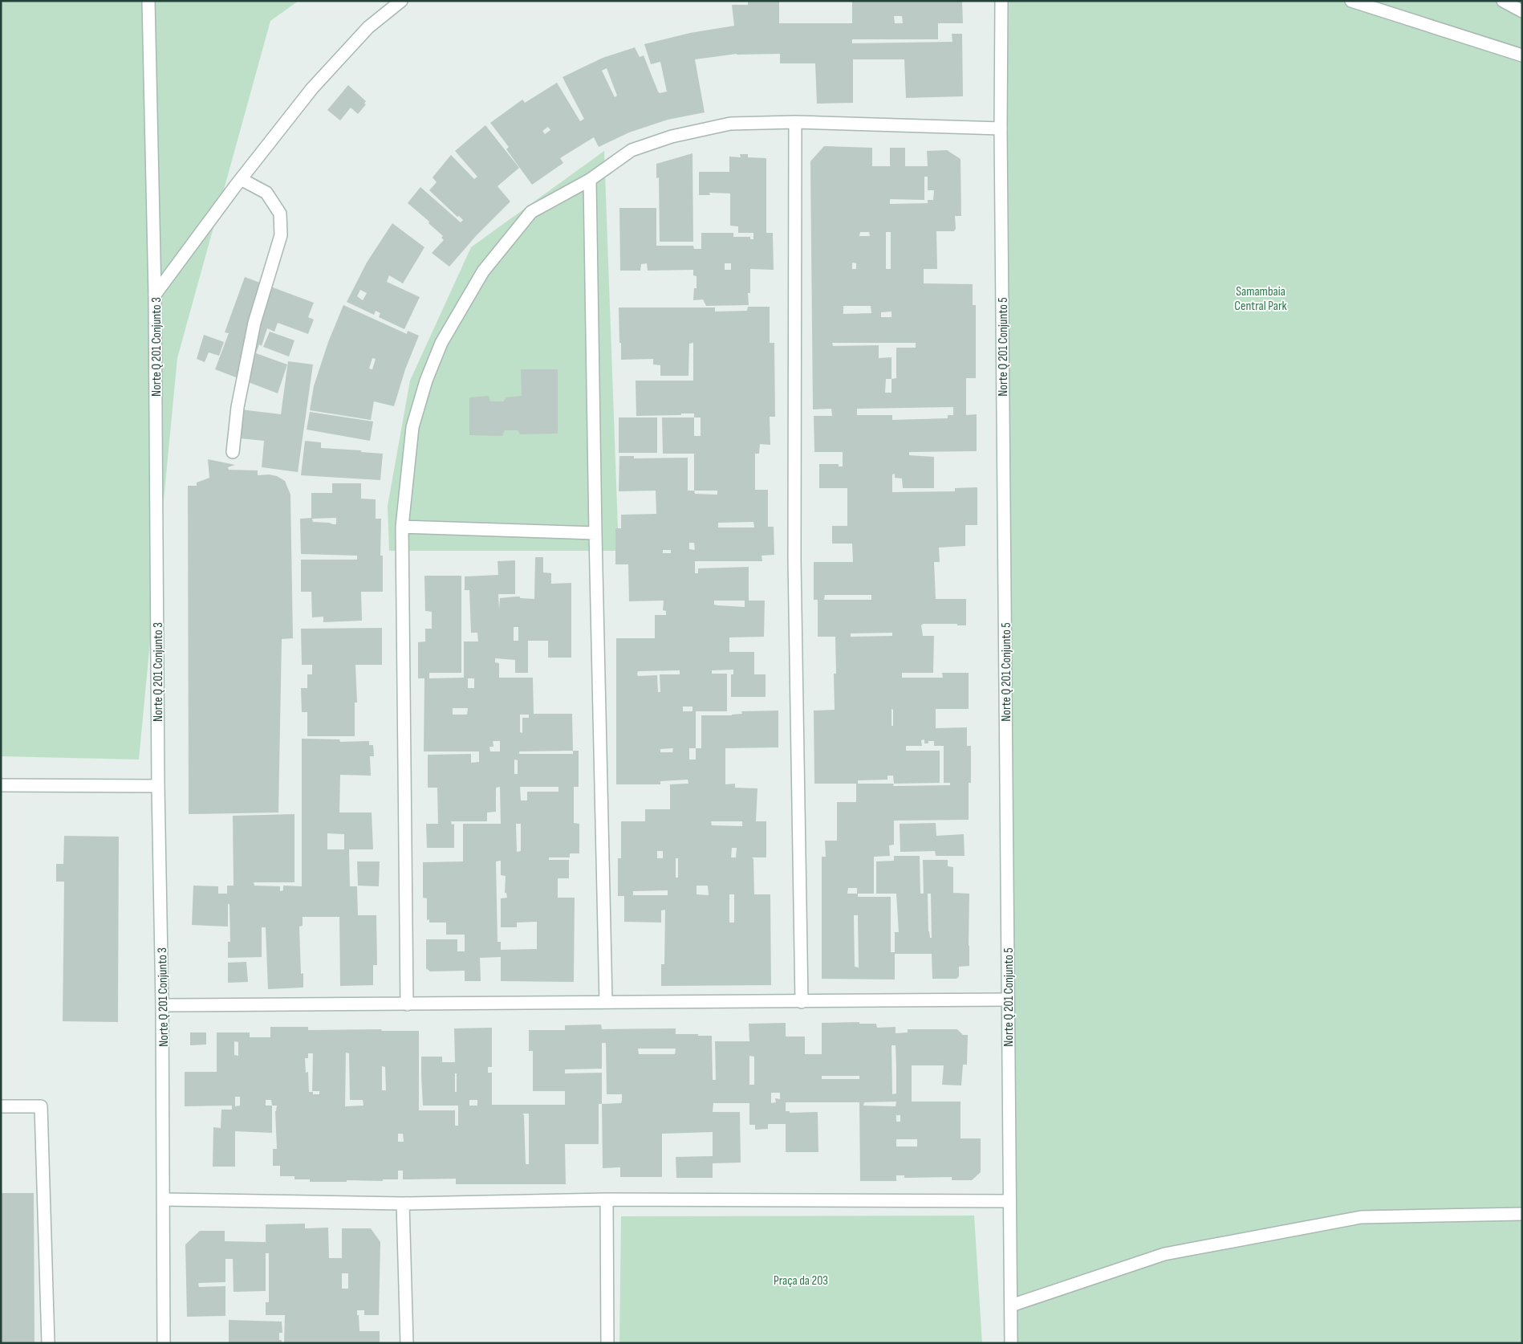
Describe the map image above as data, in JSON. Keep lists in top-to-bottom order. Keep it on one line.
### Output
{"streets":{"street":["Norte Q 201 Conjunto 3","Norte Q 201 Conjunto 5"]},"parks":["Samambaia Central Park","Praça da 203"]}
